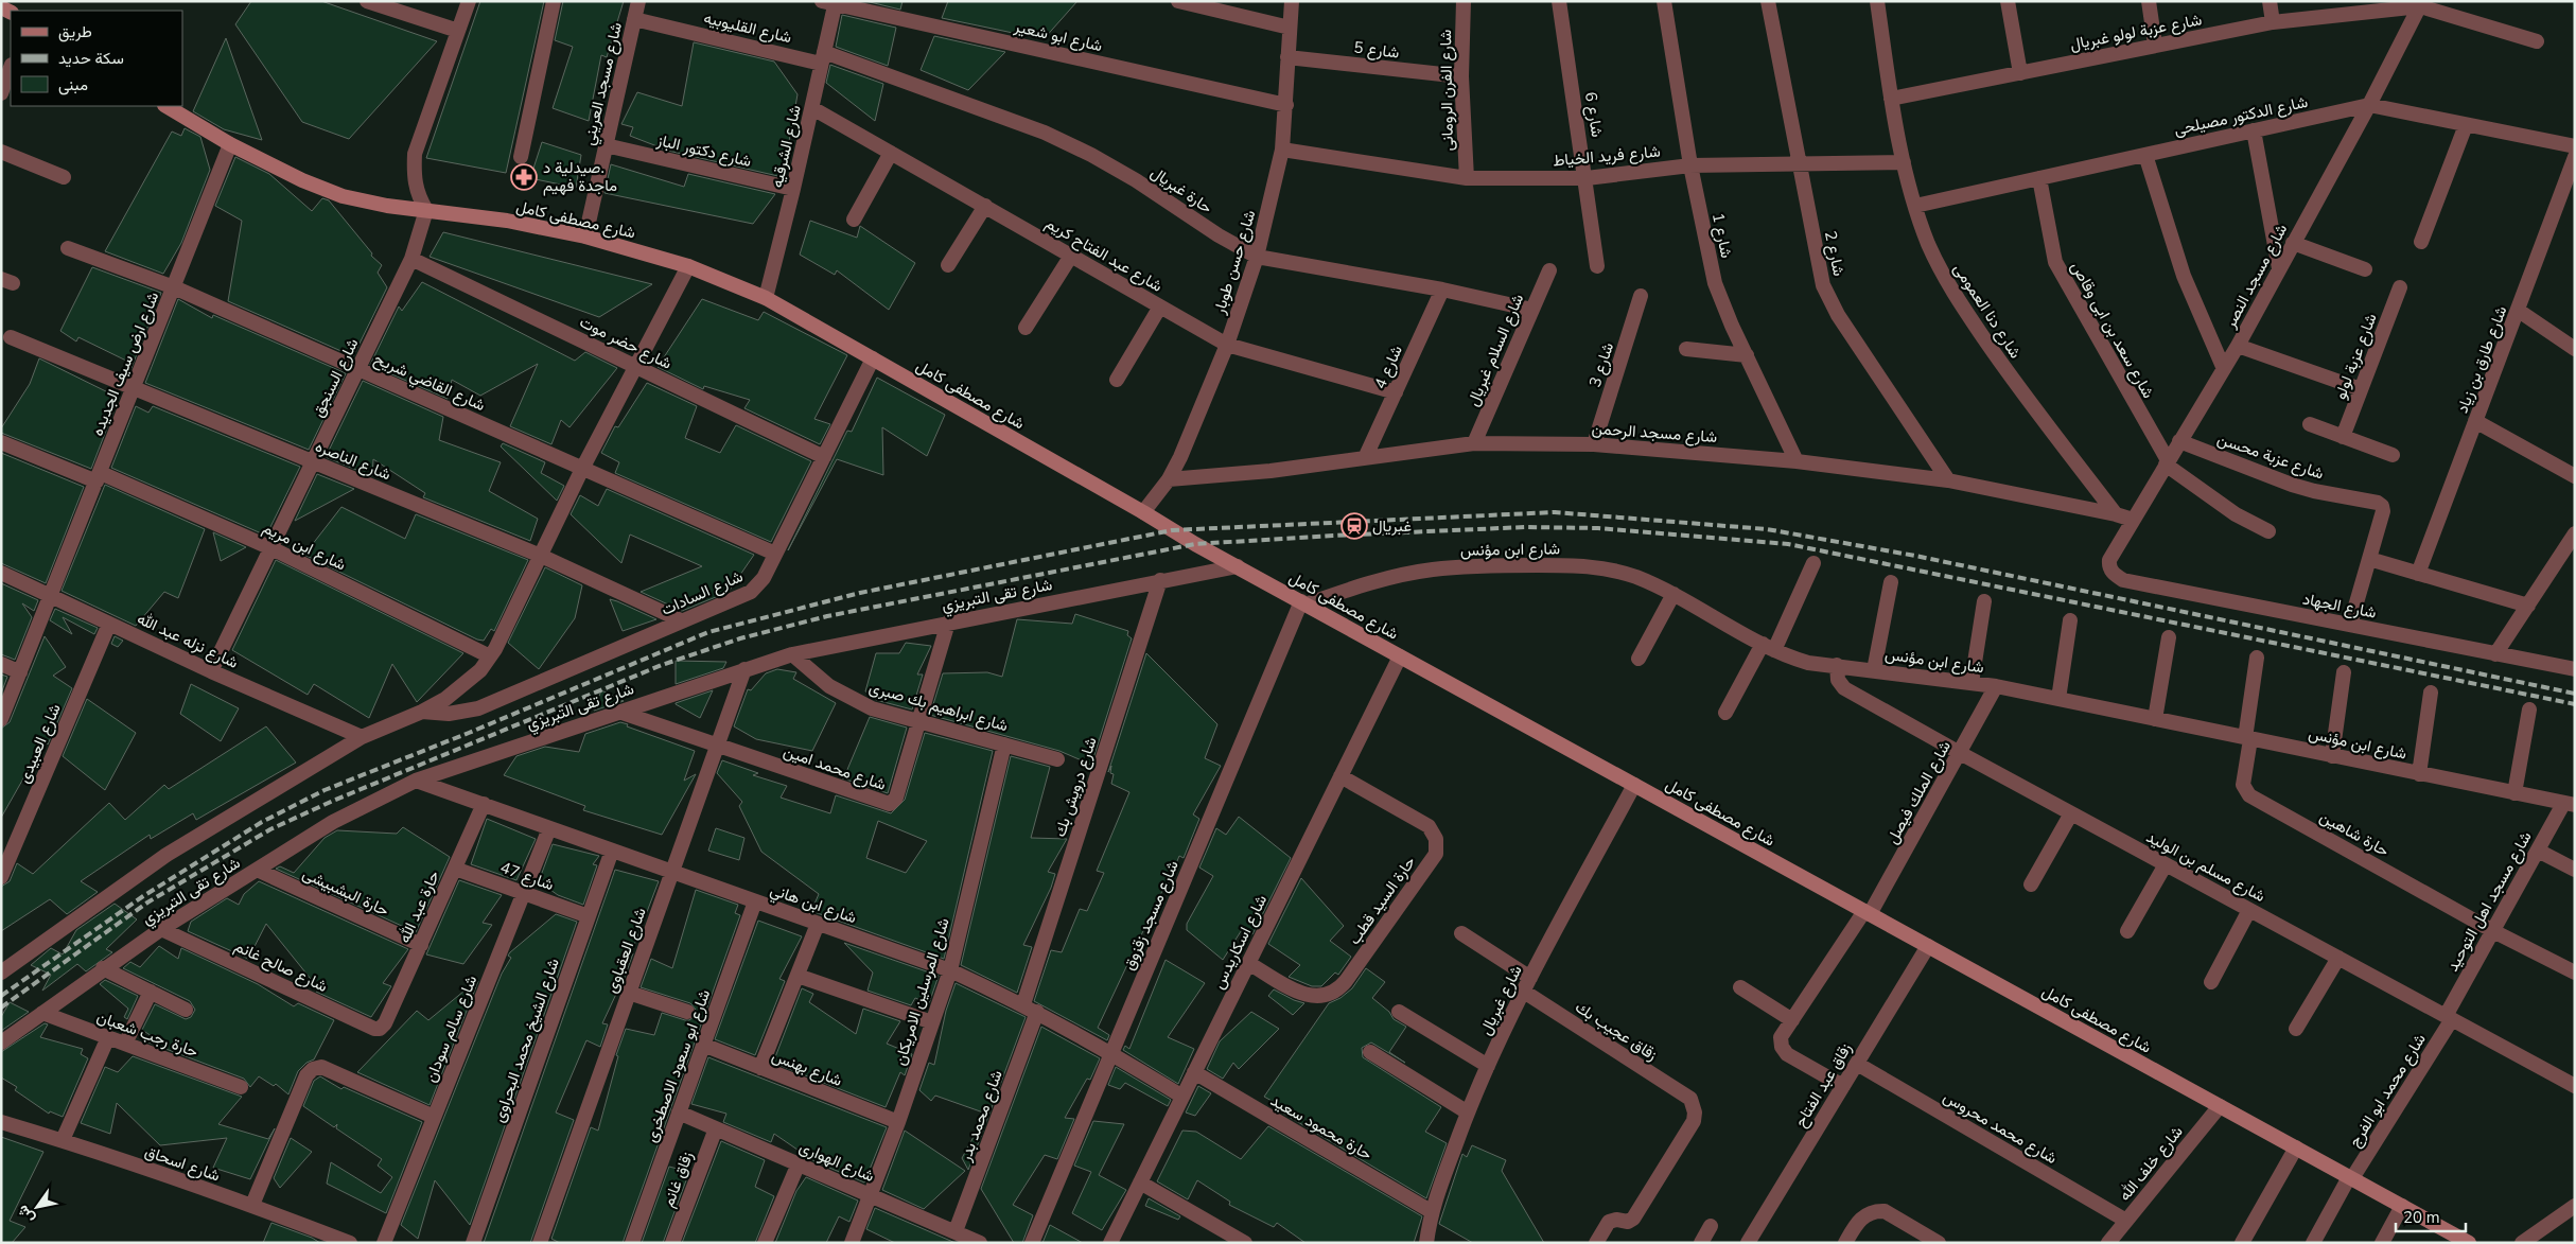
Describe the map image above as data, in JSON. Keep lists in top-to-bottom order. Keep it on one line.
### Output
{"streets":{"main road":["شارع مصطفى كامل"],"street":["شارع القليوبيه","شارع عزبة لولو غبريال","شارع ابو شعير","شارع 5","شارع مسجد العريني","شارع الفرن الرومانى","شارع 6","شارع الدكتور مصيلحى","شارع الشرقيه","شارع دكتور الباز","شارع فريد الخياط","حارة غبريال","شارع 1","شارع 2","شارع عبد الفتاح كريم","شارع حسن طوبار","شارع مسجد النصر","شارع دنا العمومى","شارع سعد بن ابى وقاص","شارع حضر موت","شارع السلام غبريال","شارع عزبة لولو","شارع طارق بن زياد","شارع ارض سيف الجديده","شارع 3","شارع 4","شارع السنجق","شارع القاضي شريح","شارع مسجد الرحمن","شارع عزبة محسن","شارع الناصره","شارع ابن مريم","شارع ابن مؤنس","شارع السادات","شارع تقى التبريزي","شارع الجهاد","شارع نزله عبد الله","شارع ابراهيم بك صبرى","شارع العبيدى","شارع محمد امين","شارع درويش بك","شارع الملك فيصل","حارة شاهين","شارع مسلم بن الوليد","شارع 47","حارة البشبيشى","حارة السيد قطب","شارع مسجد اهل التوحيد","شارع ابن هاني","حارة عبد الله","شارع مسجد زقزوق","شارع اسكاريدس","شارع العقباوى","شارع صالح غانم","شارع المرسلين الامريكان","شارع غبريال","شارع سالم سودان","زقاق عجيب بك","حارة رجب شعبان","شارع الشيخ محمد البحراوى","شارع ابو سعود الاصطخرى","شارع بهنس","زقاق عبد الفتاح","شارع محمد ابو الفرج","شارع محمد بدر","حارة محمود سعيد","شارع محمد محروس","شارع الهوارى","شارع اسحاق","شارع خلف الله","زقاق غانم"]},"crossings":[["شارع القليوبيه","شارع مسجد العريني"],["شارع القليوبيه","شارع الشرقيه"],["شارع القليوبيه","حارة غبريال"],["شارع عزبة لولو غبريال","شارع مسجد النصر"],["شارع عزبة لولو غبريال","شارع دنا العمومى"],["شارع ابو شعير","شارع الشرقيه"],["شارع ابو شعير","شارع حسن طوبار"],["شارع 5","شارع الفرن الرومانى"],["شارع 5","شارع حسن طوبار"],["شارع مسجد العريني","شارع دكتور الباز"],["شارع مسجد العريني","شارع مصطفى كامل"],["شارع الفرن الرومانى","شارع فريد الخياط"],["شارع 6","شارع فريد الخياط"],["شارع الدكتور مصيلحى","شارع مسجد النصر"],["شارع الدكتور مصيلحى","شارع دنا العمومى"],["شارع الدكتور مصيلحى","شارع سعد بن ابى وقاص"],["شارع الشرقيه","شارع دكتور الباز"],["شارع الشرقيه","حارة غبريال"],["شارع الشرقيه","شارع مصطفى كامل"],["شارع الشرقيه","شارع عبد الفتاح كريم"],["شارع فريد الخياط","شارع 1"],["شارع فريد الخياط","شارع 2"],["شارع فريد الخياط","شارع حسن طوبار"],["شارع فريد الخياط","شارع دنا العمومى"],["حارة غبريال","شارع حسن طوبار"],["حارة غبريال","شارع السلام غبريال"],["حارة غبريال","شارع 4"],["شارع مصطفى كامل","شارع حسن طوبار"],["شارع مصطفى كامل","شارع ارض سيف الجديده"],["شارع مصطفى كامل","شارع السنجق"],["شارع مصطفى كامل","شارع ابن مؤنس"],["شارع مصطفى كامل","شارع السادات"],["شارع مصطفى كامل","شارع تقى التبريزي"],["شارع مصطفى كامل","شارع الملك فيصل"],["شارع مصطفى كامل","شارع مسجد زقزوق"],["شارع مصطفى كامل","شارع اسكاريدس"],["شارع مصطفى كامل","شارع غبريال"],["شارع مصطفى كامل","زقاق عبد الفتاح"],["شارع مصطفى كامل","شارع محمد ابو الفرج"],["شارع مصطفى كامل","شارع خلف الله"],["شارع 1","شارع مسجد الرحمن"],["شارع 2","شارع مسجد الرحمن"],["شارع عبد الفتاح كريم","شارع حسن طوبار"],["شارع عبد الفتاح كريم","شارع 4"],["شارع حسن طوبار","شارع مسجد الرحمن"],["شارع مسجد النصر","شارع سعد بن ابى وقاص"],["شارع مسجد النصر","شارع مسجد الرحمن"],["شارع مسجد النصر","شارع عزبة محسن"],["شارع مسجد النصر","شارع الجهاد"],["شارع دنا العمومى","شارع مسجد الرحمن"],["شارع حضر موت","شارع السنجق"],["شارع حضر موت","شارع السادات"],["شارع السلام غبريال","شارع مسجد الرحمن"],["شارع ارض سيف الجديده","شارع القاضي شريح"],["شارع ارض سيف الجديده","شارع الناصره"],["شارع ارض سيف الجديده","شارع ابن مريم"],["شارع ارض سيف الجديده","شارع نزله عبد الله"],["شارع 3","شارع مسجد الرحمن"],["شارع 4","شارع مسجد الرحمن"],["شارع السنجق","شارع القاضي شريح"],["شارع السنجق","شارع الناصره"],["شارع السنجق","شارع ابن مريم"],["شارع السنجق","شارع نزله عبد الله"],["شارع القاضي شريح","شارع السادات"],["شارع الناصره","شارع السادات"],["شارع ابن مؤنس","شارع الملك فيصل"],["شارع ابن مؤنس","حارة شاهين"],["شارع ابن مؤنس","شارع مسلم بن الوليد"],["شارع ابن مؤنس","شارع مسجد اهل التوحيد"],["شارع ابن مؤنس","شارع مسجد زقزوق"],["شارع تقى التبريزي","شارع ابراهيم بك صبرى"],["شارع تقى التبريزي","شارع محمد امين"],["شارع تقى التبريزي","شارع درويش بك"],["شارع تقى التبريزي","حارة البشبيشى"],["شارع تقى التبريزي","شارع ابن هاني"],["شارع تقى التبريزي","شارع العقباوى"],["شارع تقى التبريزي","شارع صالح غانم"],["شارع تقى التبريزي","حارة رجب شعبان"],["شارع نزله عبد الله","شارع العبيدى"],["شارع ابراهيم بك صبرى","شارع محمد امين"],["شارع ابراهيم بك صبرى","شارع المرسلين الامريكان"],["شارع محمد امين","شارع العقباوى"],["شارع درويش بك","شارع ابن هاني"],["شارع الملك فيصل","شارع مسلم بن الوليد"],["شارع الملك فيصل","زقاق عبد الفتاح"],["حارة شاهين","شارع مسجد اهل التوحيد"],["شارع مسلم بن الوليد","شارع مسجد اهل التوحيد"],["شارع مسلم بن الوليد","شارع محمد ابو الفرج"],["شارع 47","حارة عبد الله"],["شارع 47","شارع سالم سودان"],["شارع 47","شارع الشيخ محمد البحراوى"],["حارة البشبيشى","حارة عبد الله"],["حارة السيد قطب","شارع اسكاريدس"],["شارع مسجد اهل التوحيد","شارع محمد ابو الفرج"],["شارع ابن هاني","حارة عبد الله"],["شارع ابن هاني","شارع مسجد زقزوق"],["شارع ابن هاني","شارع اسكاريدس"],["شارع ابن هاني","شارع العقباوى"],["شارع ابن هاني","شارع المرسلين الامريكان"],["شارع ابن هاني","شارع سالم سودان"],["شارع ابن هاني","شارع الشيخ محمد البحراوى"],["شارع ابن هاني","شارع ابو سعود الاصطخرى"],["شارع ابن هاني","شارع محمد بدر"],["حارة عبد الله","شارع صالح غانم"],["شارع اسكاريدس","حارة محمود سعيد"],["شارع المرسلين الامريكان","شارع بهنس"],["شارع المرسلين الامريكان","شارع الهوارى"],["شارع غبريال","زقاق عجيب بك"],["شارع غبريال","حارة محمود سعيد"],["شارع ابو سعود الاصطخرى","شارع بهنس"],["شارع ابو سعود الاصطخرى","شارع الهوارى"],["زقاق عبد الفتاح","شارع محمد محروس"],["شارع محمد بدر","شارع الهوارى"],["شارع محمد محروس","شارع خلف الله"],["شارع الهوارى","زقاق غانم"]],"places":{"pharmacy":["صيدلية د. ماجدة فهيم"],"station":["غبريال"]},"legend":["طريق","سكة حديد","مبنى"],"scale_bar":"20 m","north":"bottom left"}
